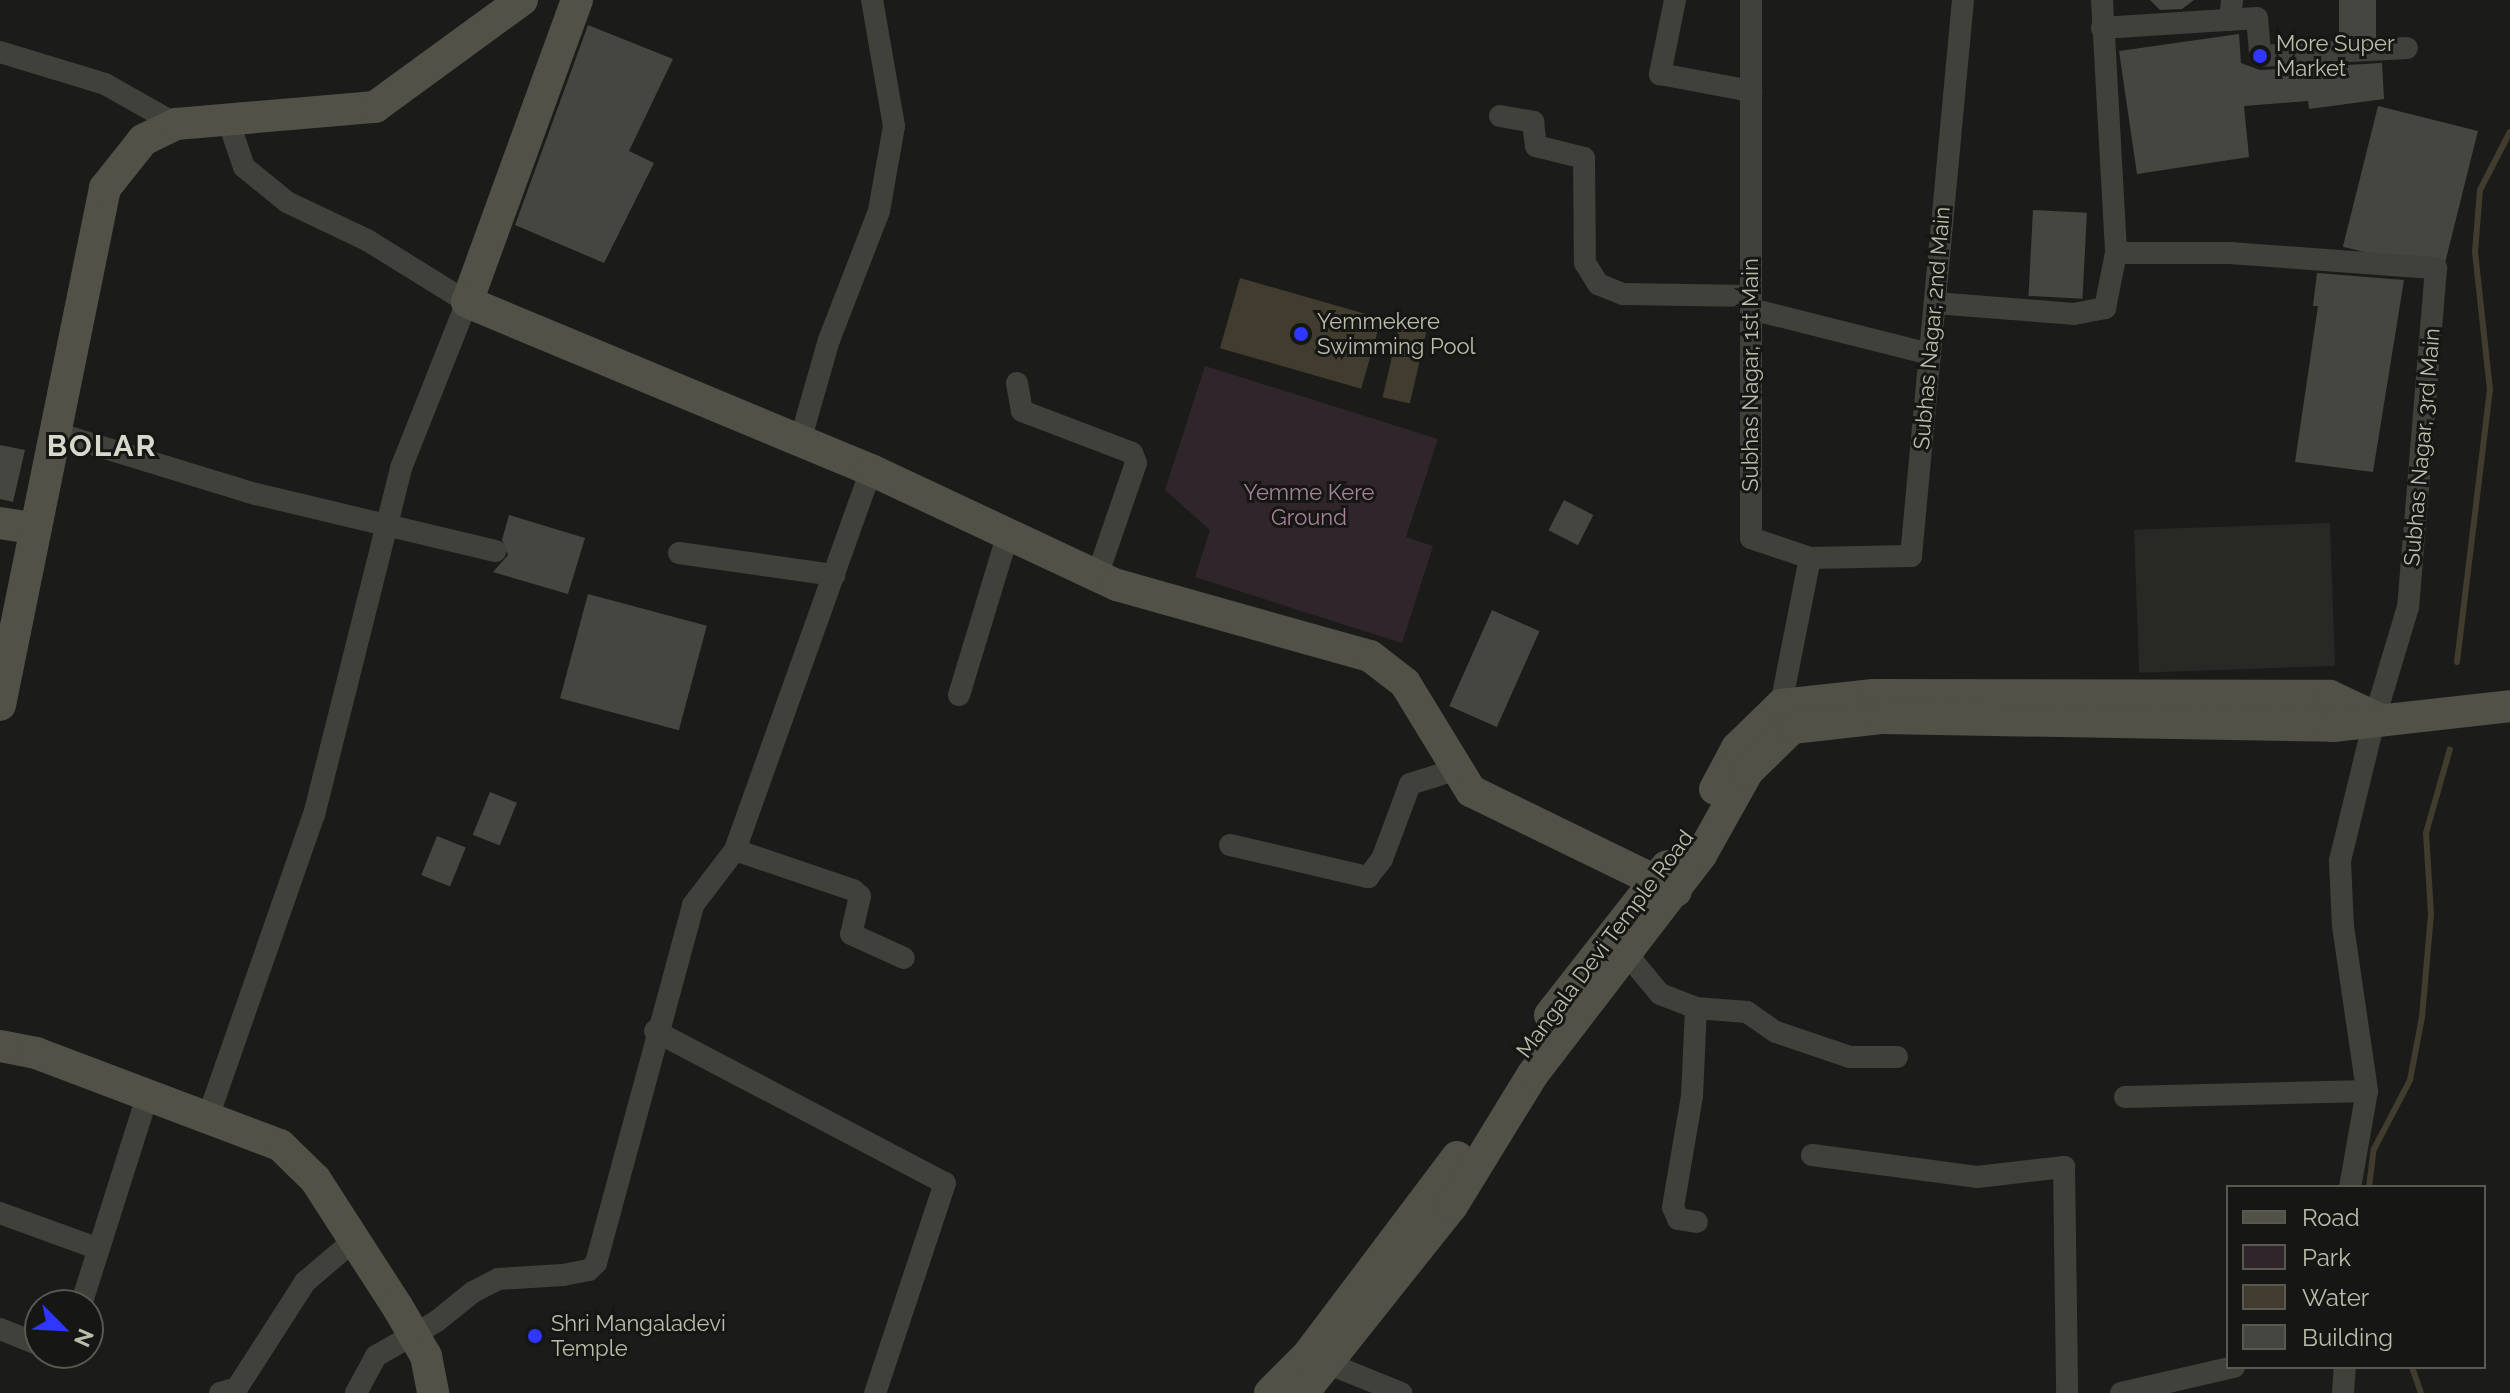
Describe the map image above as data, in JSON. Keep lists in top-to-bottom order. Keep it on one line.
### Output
{"streets":{"street":["Subhas Nagar, 2nd Main","Subhas Nagar, 1st Main","Subhas Nagar, 3rd Main","Mangala Devi Temple Road"]},"crossings":[["Subhas Nagar, 2nd Main","Subhas Nagar, 1st Main"]],"districts":["BOLAR"],"parks":["Yemme Kere Ground"],"places":["More Super Market","Yemmekere Swimming Pool","Shri Mangaladevi Temple"],"legend":["Road","Park","Water","Building"],"north":"bottom right"}
